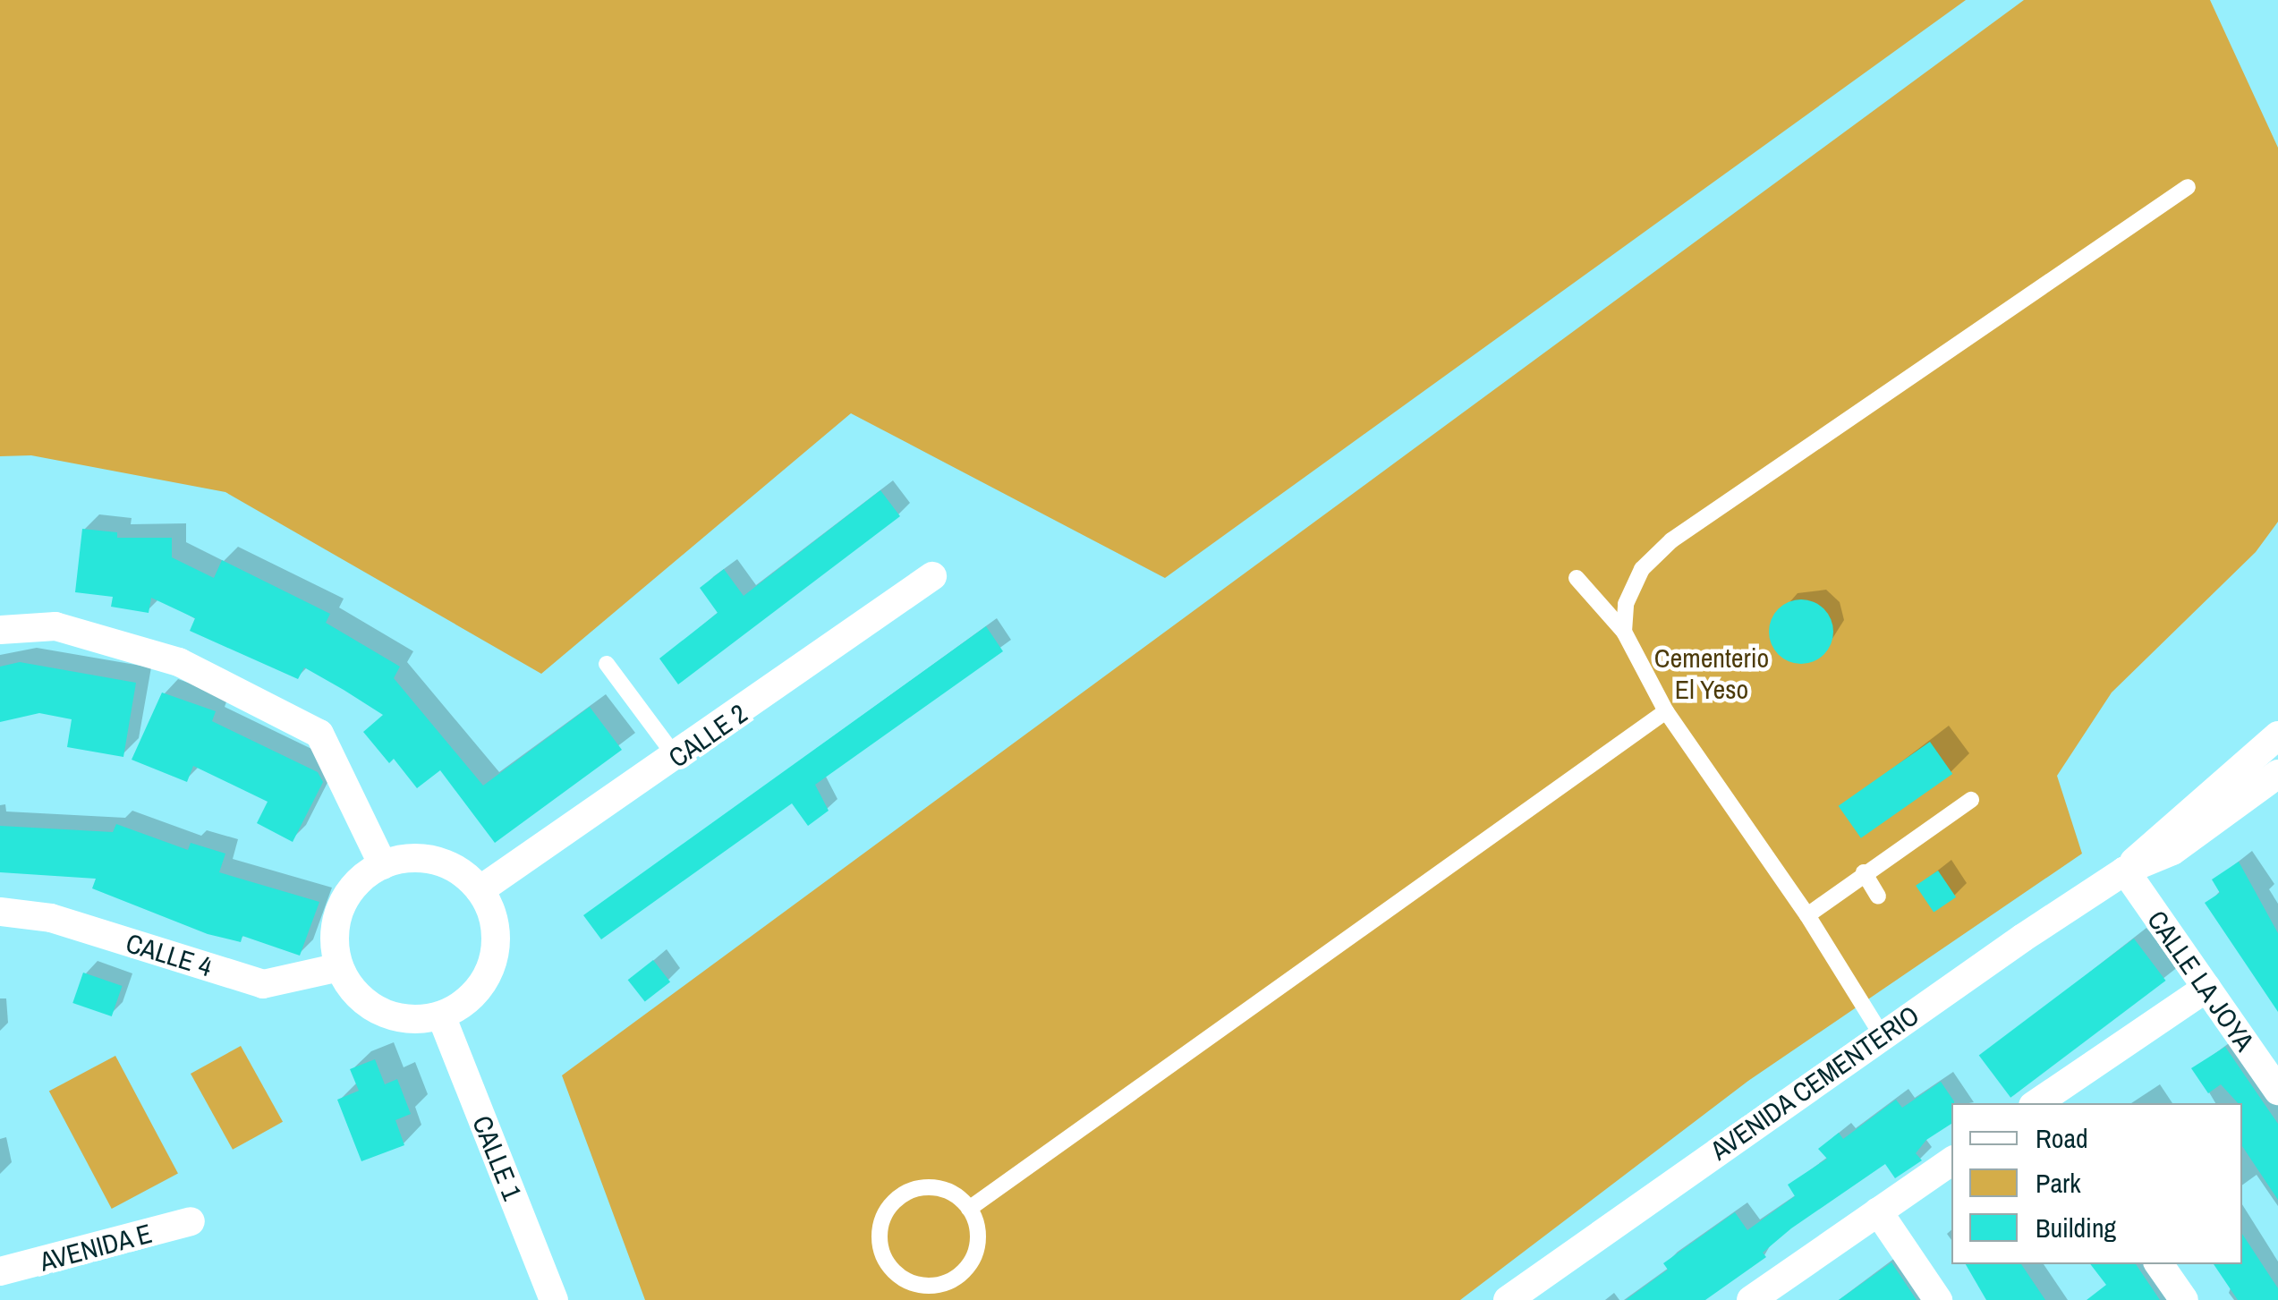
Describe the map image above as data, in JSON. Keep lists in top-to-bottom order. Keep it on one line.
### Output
{"streets":{"street":["CALLE 2","CALLE 4","CALLE LA JOYA","AVENIDA CEMENTERIO","CALLE 1","AVENIDA E"]},"crossings":[["CALLE 2","CALLE 4"],["CALLE 2","CALLE 1"],["CALLE 4","CALLE 1"],["CALLE LA JOYA","AVENIDA CEMENTERIO"]],"parks":["Cementerio El Yeso"],"legend":["Road","Park","Building"]}
